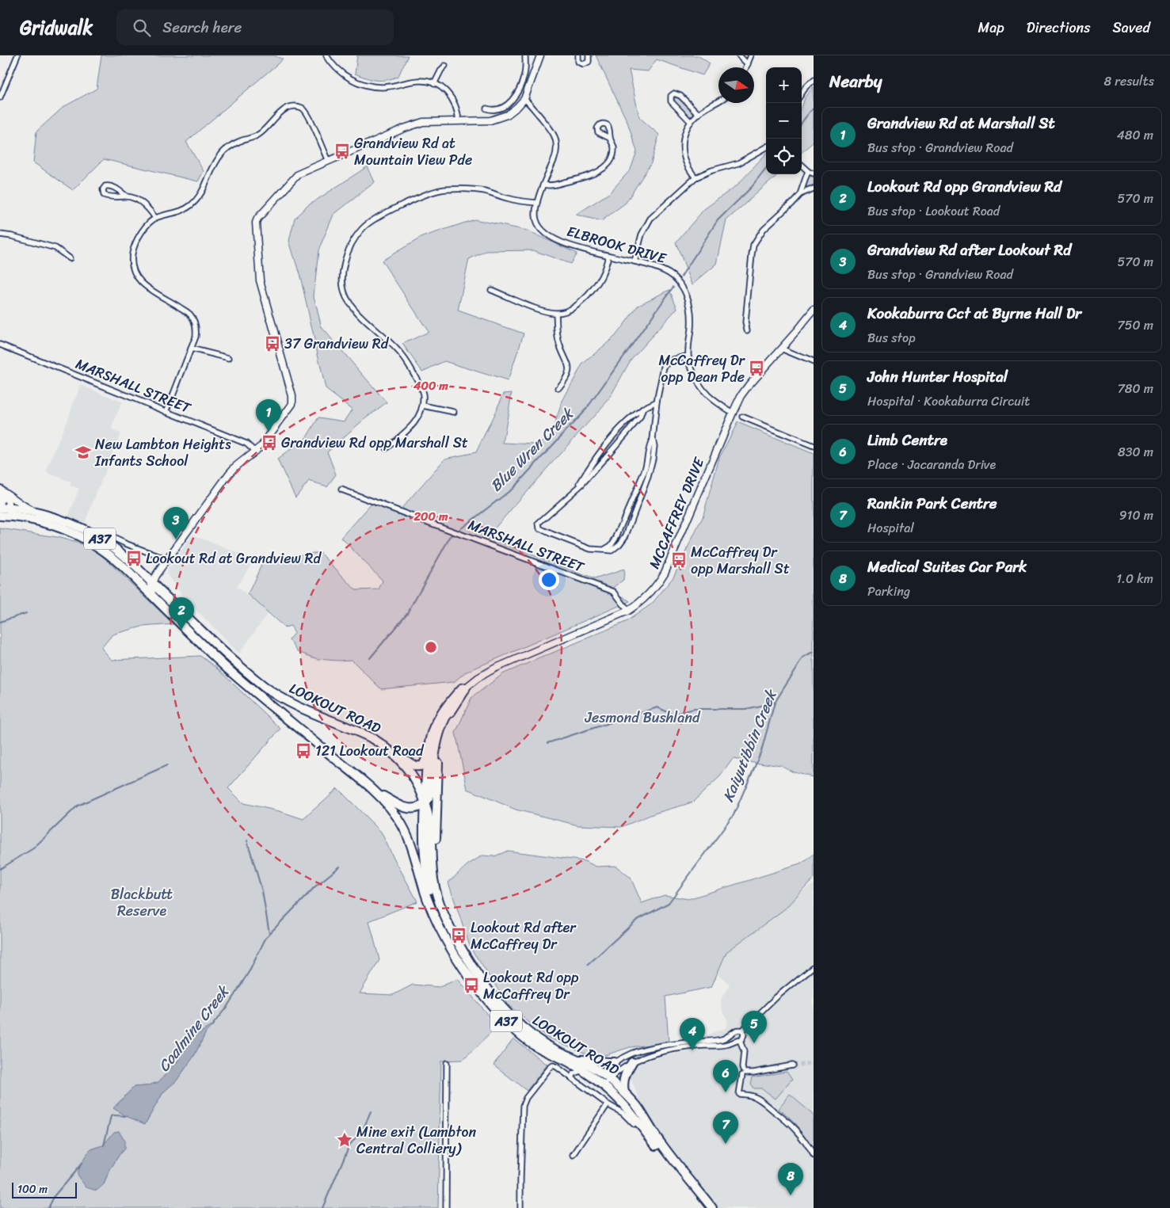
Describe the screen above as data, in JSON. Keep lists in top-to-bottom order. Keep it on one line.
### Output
{"streets":{"highway":["A37","LOOKOUT ROAD"],"street":["ELBROOK DRIVE","MARSHALL STREET","MCCAFFREY DRIVE"]},"crossings":[["ELBROOK DRIVE","MCCAFFREY DRIVE"],["MARSHALL STREET","MCCAFFREY DRIVE"],["A37","LOOKOUT ROAD"]],"water":["Blue Wren Creek","Kaiyutibbin Creek","Coalmine Creek"],"parks":["Jesmond Bushland","Blackbutt Reserve"],"places":{"bus stop":["Grandview Rd at Mountain View Pde","37 Grandview Rd","McCaffrey Dr opp Dean Pde","Grandview Rd opp Marshall St","Lookout Rd at Grandview Rd","McCaffrey Dr opp Marshall St","121 Lookout Road","Lookout Rd after McCaffrey Dr","Lookout Rd opp McCaffrey Dr"],"school or university":["New Lambton Heights Infants School"],"place":["Mine exit (Lambton Central Colliery)"]},"scale_bar":"100 m","north":"right","page":{"header":"Gridwalk","search":"Search here","nav":["Map","Directions","Saved"],"heading":["Nearby","8 results"],"map_buttons":["+","−"],"list":[{"mark":"1","name":"Grandview Rd at Marshall St","note":"Bus stop · Grandview Road","value":"480 m"},{"mark":"2","name":"Lookout Rd opp Grandview Rd","note":"Bus stop · Lookout Road","value":"570 m"},{"mark":"3","name":"Grandview Rd after Lookout Rd","note":"Bus stop · Grandview Road","value":"570 m"},{"mark":"4","name":"Kookaburra Cct at Byrne Hall Dr","note":"Bus stop","value":"750 m"},{"mark":"5","name":"John Hunter Hospital","note":"Hospital · Kookaburra Circuit","value":"780 m"},{"mark":"6","name":"Limb Centre","note":"Place · Jacaranda Drive","value":"830 m"},{"mark":"7","name":"Rankin Park Centre","note":"Hospital","value":"910 m"},{"mark":"8","name":"Medical Suites Car Park","note":"Parking","value":"1.0 km"}],"pins":["1","3","2","5","4","6","7","8"],"scale":"100 m"},"rings":["400 m","200 m"]}
